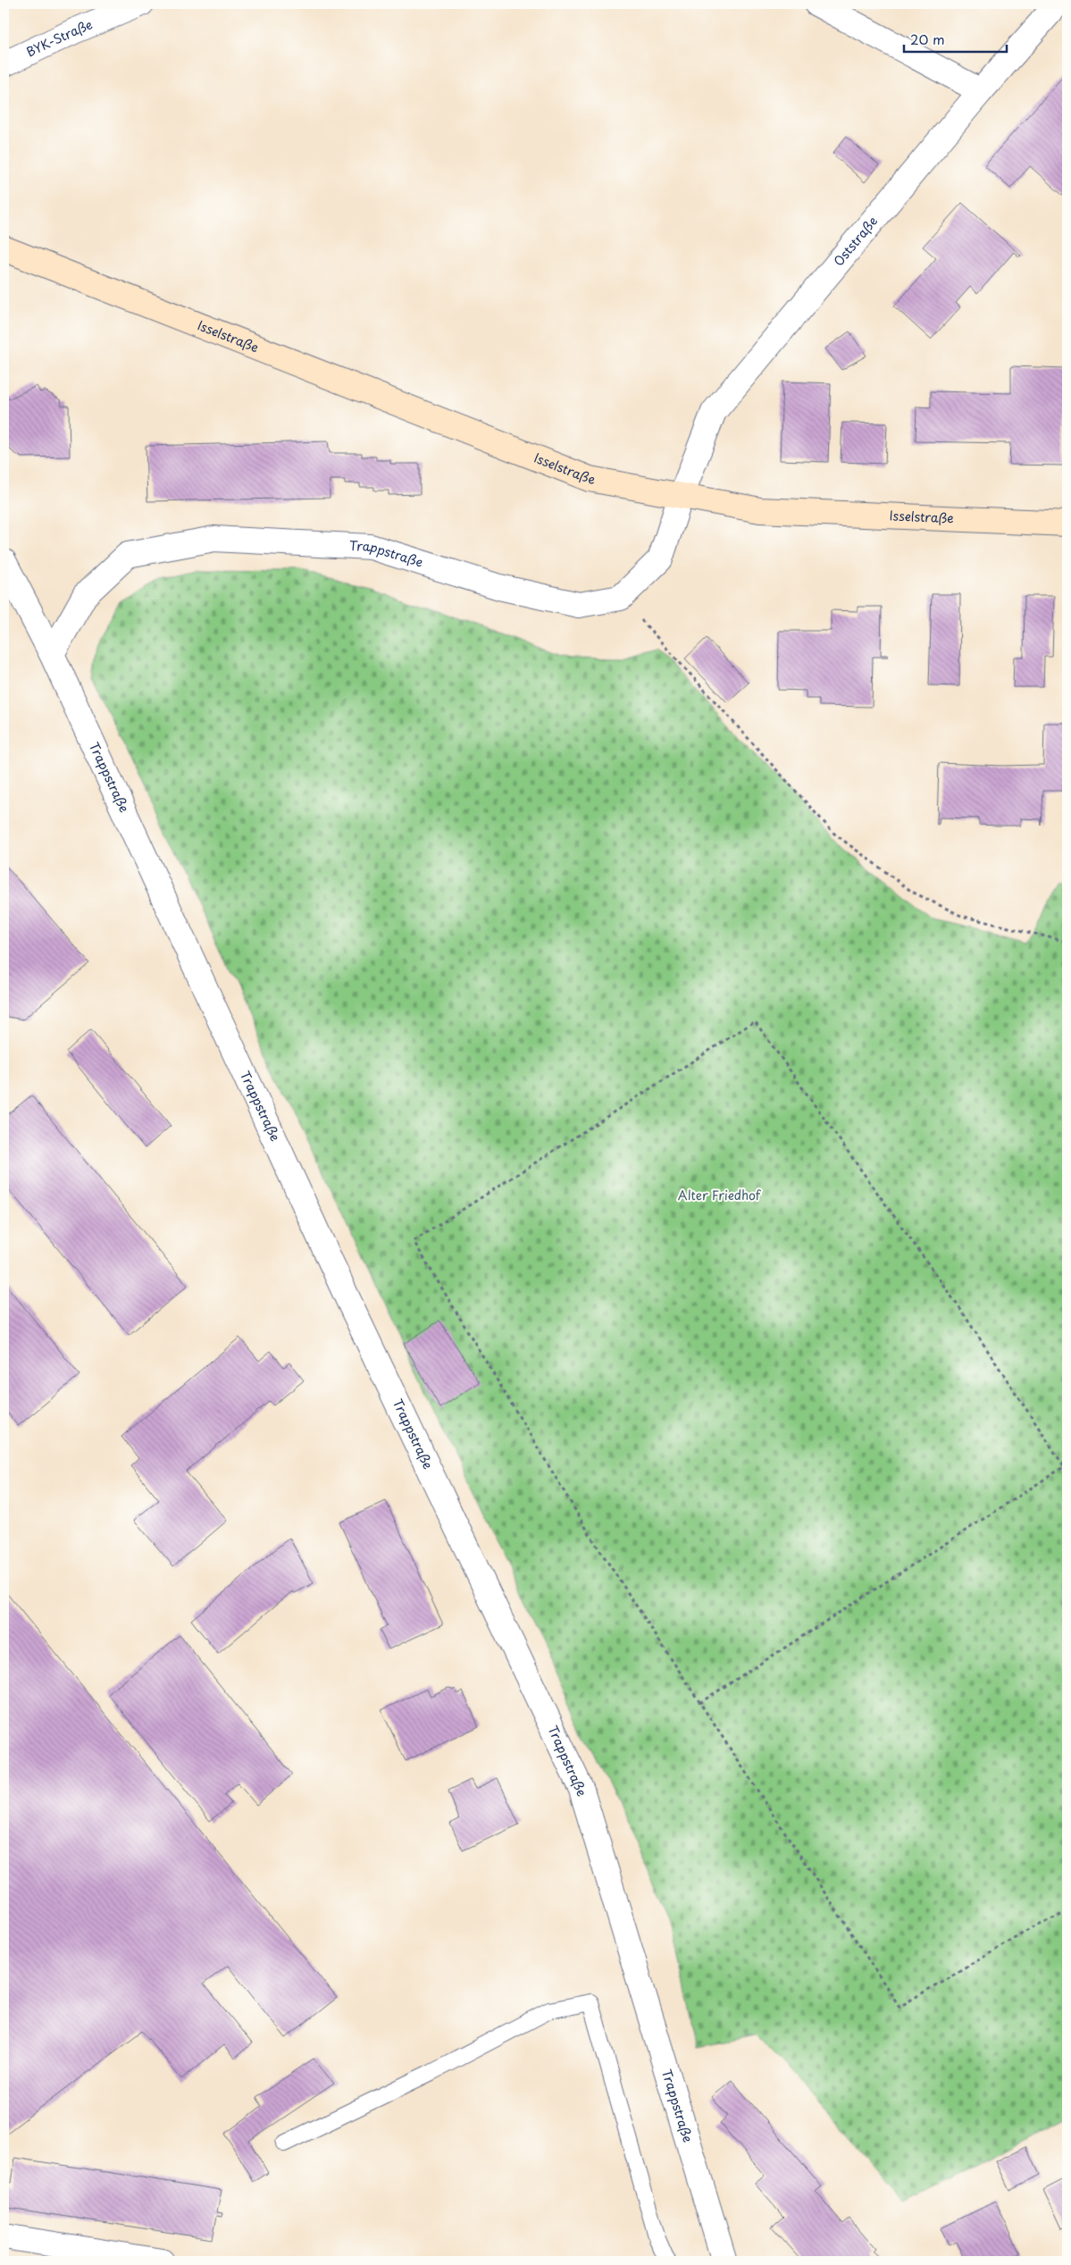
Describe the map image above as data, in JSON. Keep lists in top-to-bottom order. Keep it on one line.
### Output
{"streets":{"main road":["Isselstraße"],"street":["BYK-Straße","Oststraße","Trappstraße"]},"crossings":[["Oststraße","Isselstraße"]],"parks":["Alter Friedhof"],"scale_bar":"20 m"}
